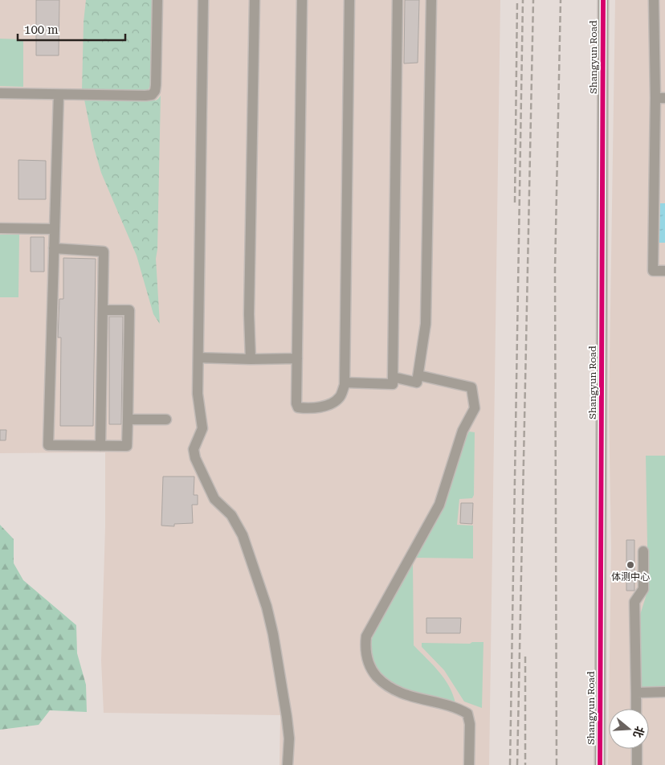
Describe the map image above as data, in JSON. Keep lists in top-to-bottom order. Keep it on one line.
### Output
{"streets":{"street":["Shangyun Road"]},"places":["体测中心"],"scale_bar":"100 m","north":"right"}
